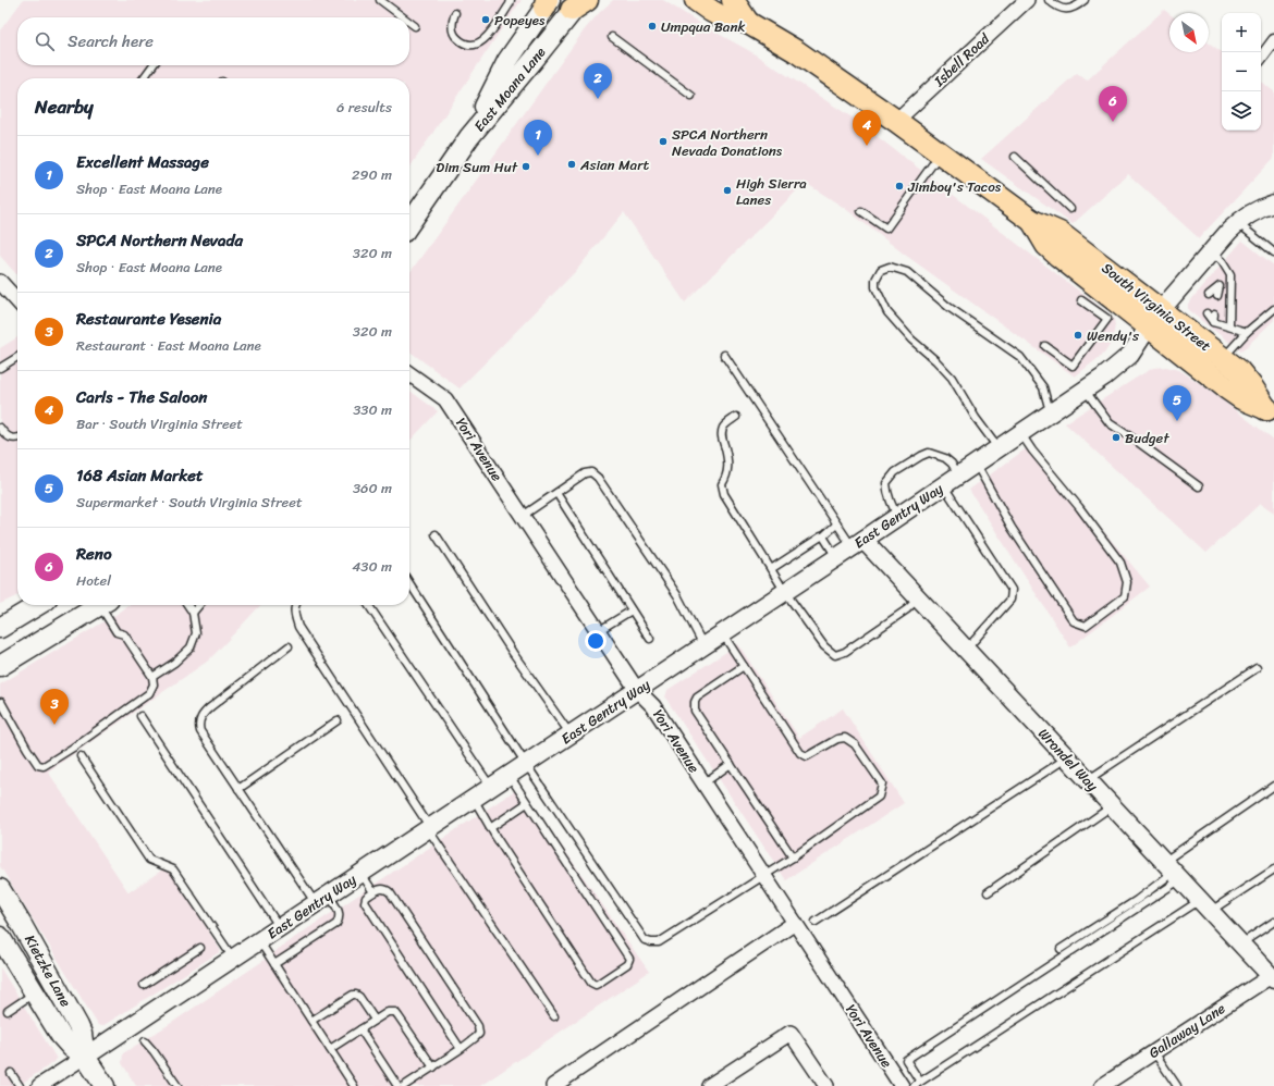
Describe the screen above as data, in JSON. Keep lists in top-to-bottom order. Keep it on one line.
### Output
{"streets":{"main road":["East Moana Lane","South Virginia Street","Kietzke Lane"],"street":["Isbell Road","Yori Avenue","East Gentry Way","Wrondel Way","Gallaway Lane"]},"crossings":[["Isbell Road","South Virginia Street"],["South Virginia Street","East Gentry Way"],["Yori Avenue","East Gentry Way"],["East Gentry Way","Wrondel Way"],["East Gentry Way","Kietzke Lane"],["Wrondel Way","Gallaway Lane"]],"places":["Popeyes","Umpqua Bank","SPCA Northern Nevada Donations","Asian Mart","Dim Sum Hut","Jimboy's Tacos","High Sierra Lanes","Wendy's","Budget"],"north":"bottom right","page":{"map_buttons":["+","−"],"search":"Search here","pins":["2","6","4","1","5","3"],"heading":["Nearby","6 results"],"list":[{"mark":"1","name":"Excellent Massage","note":"Shop · East Moana Lane","value":"290 m"},{"mark":"2","name":"SPCA Northern Nevada","note":"Shop · East Moana Lane","value":"320 m"},{"mark":"3","name":"Restaurante Yesenia","note":"Restaurant · East Moana Lane","value":"320 m"},{"mark":"4","name":"Carls - The Saloon","note":"Bar · South Virginia Street","value":"330 m"},{"mark":"5","name":"168 Asian Market","note":"Supermarket · South Virginia Street","value":"360 m"},{"mark":"6","name":"Reno","note":"Hotel","value":"430 m"}]}}
